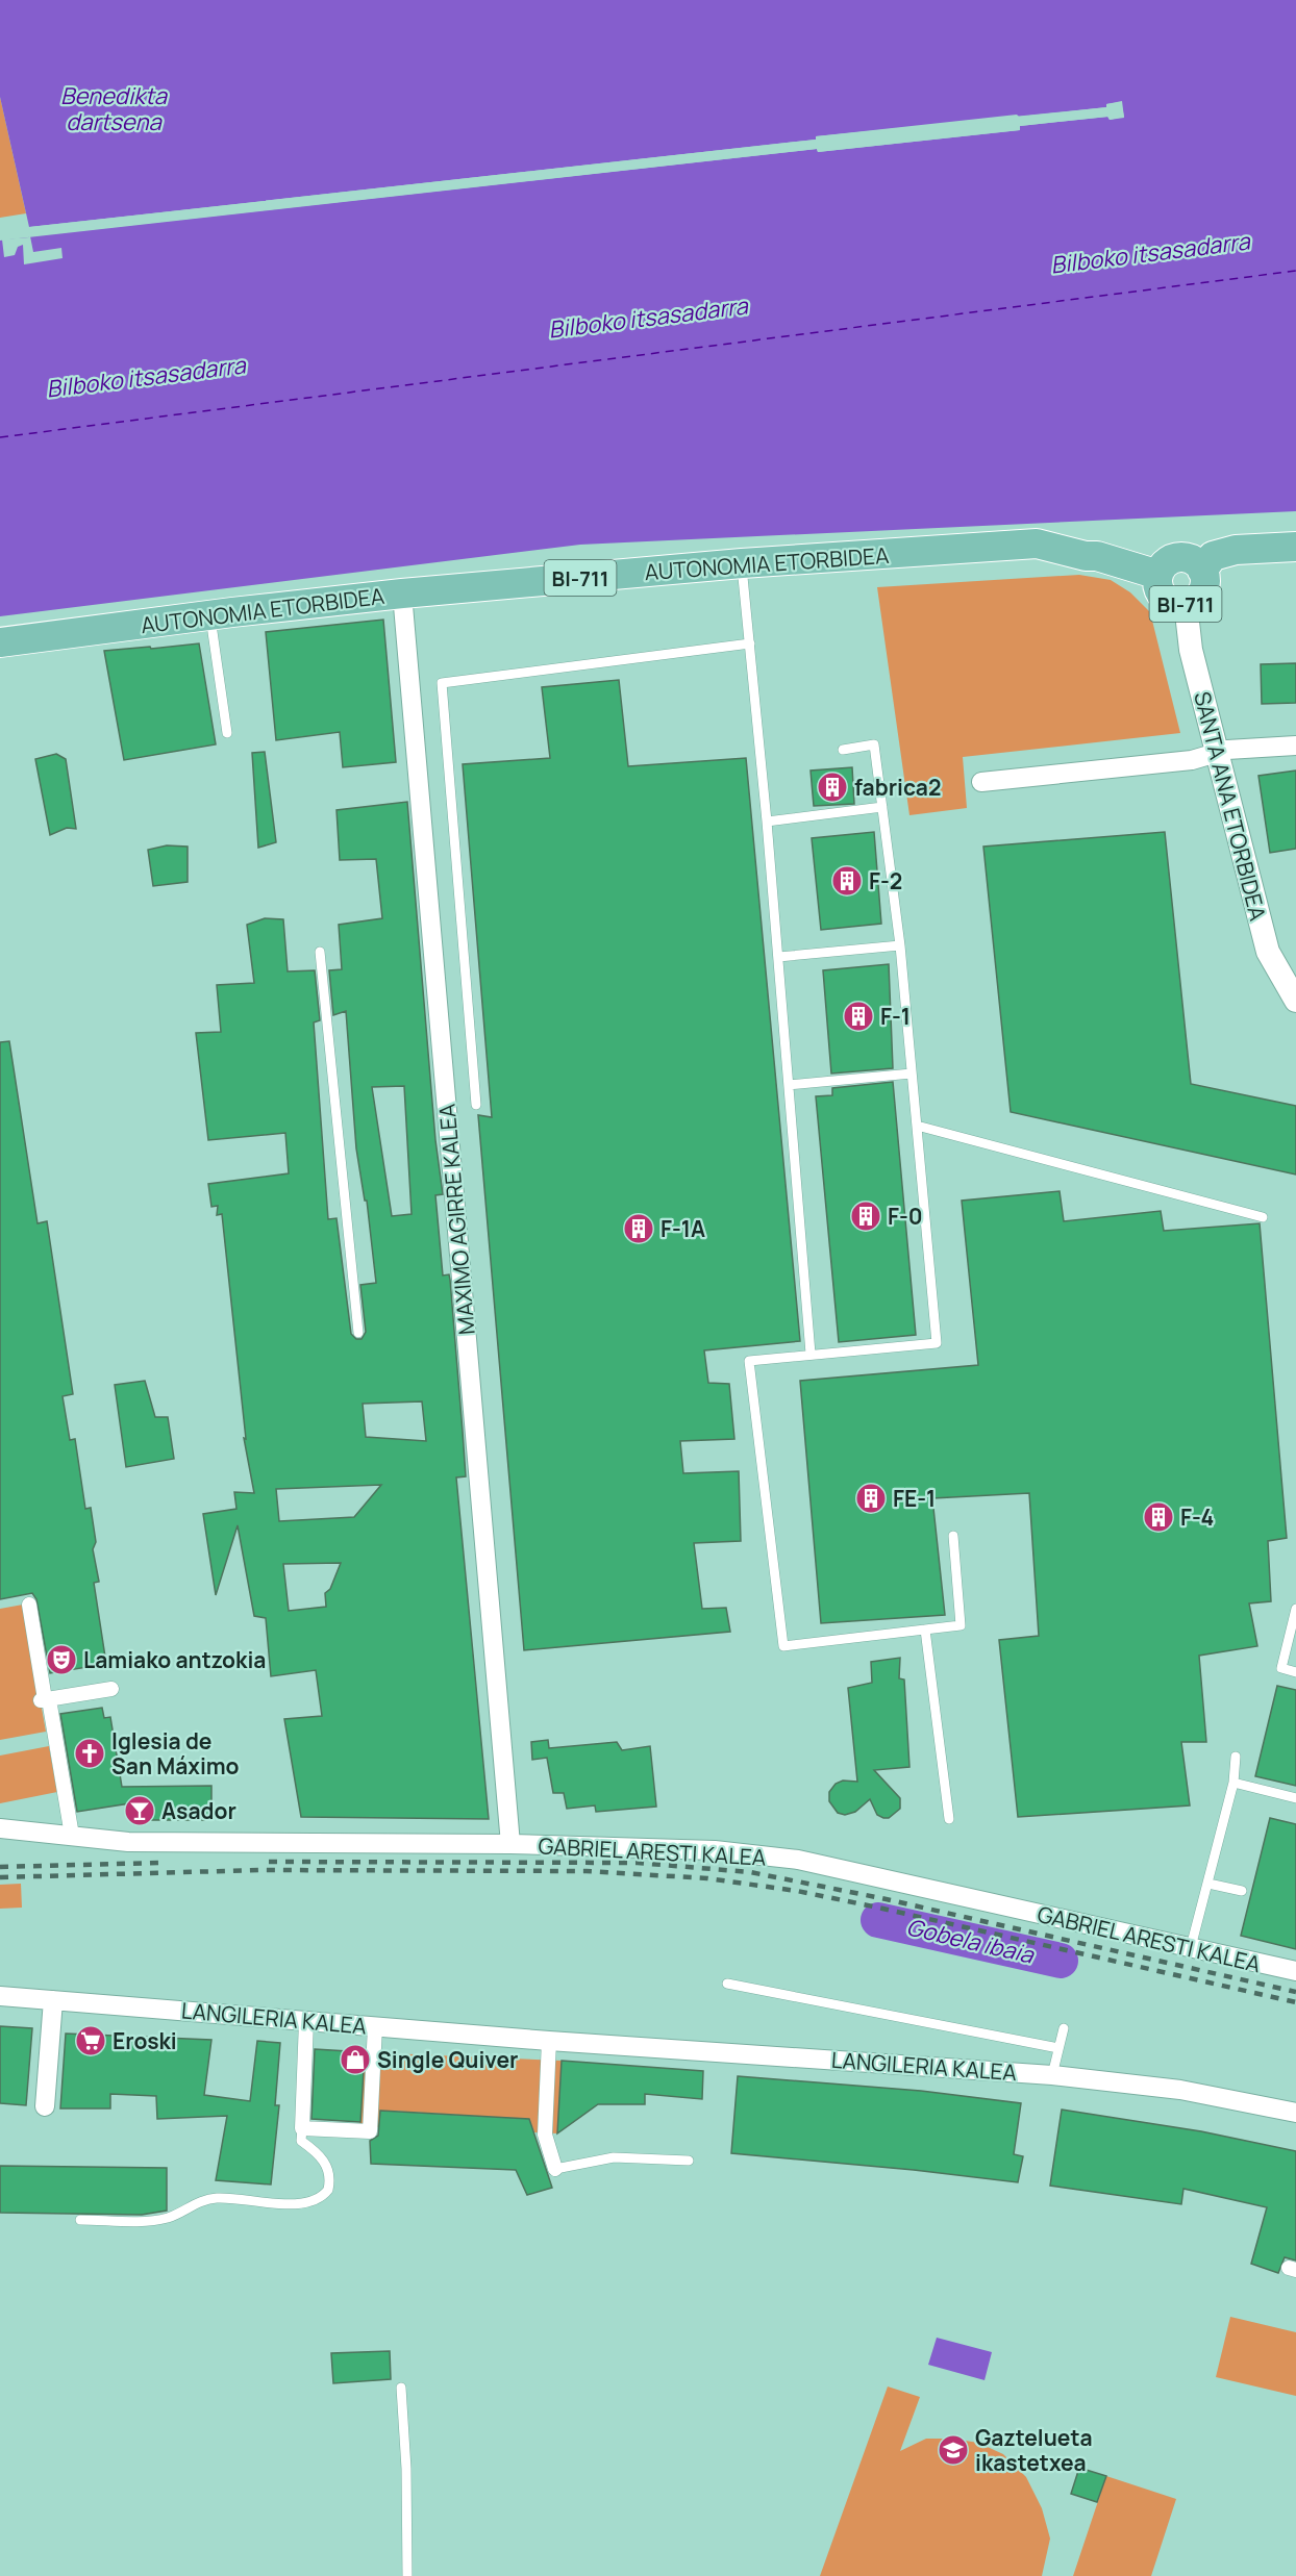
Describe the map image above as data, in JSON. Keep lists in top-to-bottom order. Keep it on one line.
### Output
{"streets":{"main road":["AUTONOMIA ETORBIDEA","BI-711"],"street":["SANTA ANA ETORBIDEA","MAXIMO AGIRRE KALEA","GABRIEL ARESTI KALEA","LANGILERIA KALEA"]},"crossings":[["AUTONOMIA ETORBIDEA","BI-711"],["AUTONOMIA ETORBIDEA","SANTA ANA ETORBIDEA"],["AUTONOMIA ETORBIDEA","MAXIMO AGIRRE KALEA"],["BI-711","SANTA ANA ETORBIDEA"],["MAXIMO AGIRRE KALEA","GABRIEL ARESTI KALEA"]],"water":["Benedikta dartsena","Bilboko itsasadarra","Gobela ibaia"],"places":{"building":["fabrica2","F-2","F-1","F-0","F-1A","FE-1","F-4"],"theatre":["Lamiako antzokia"],"church":["Iglesia de San Máximo"],"bar":["Asador"],"supermarket":["Eroski"],"shop":["Single Quiver"],"school or university":["Gaztelueta ikastetxea"]}}
